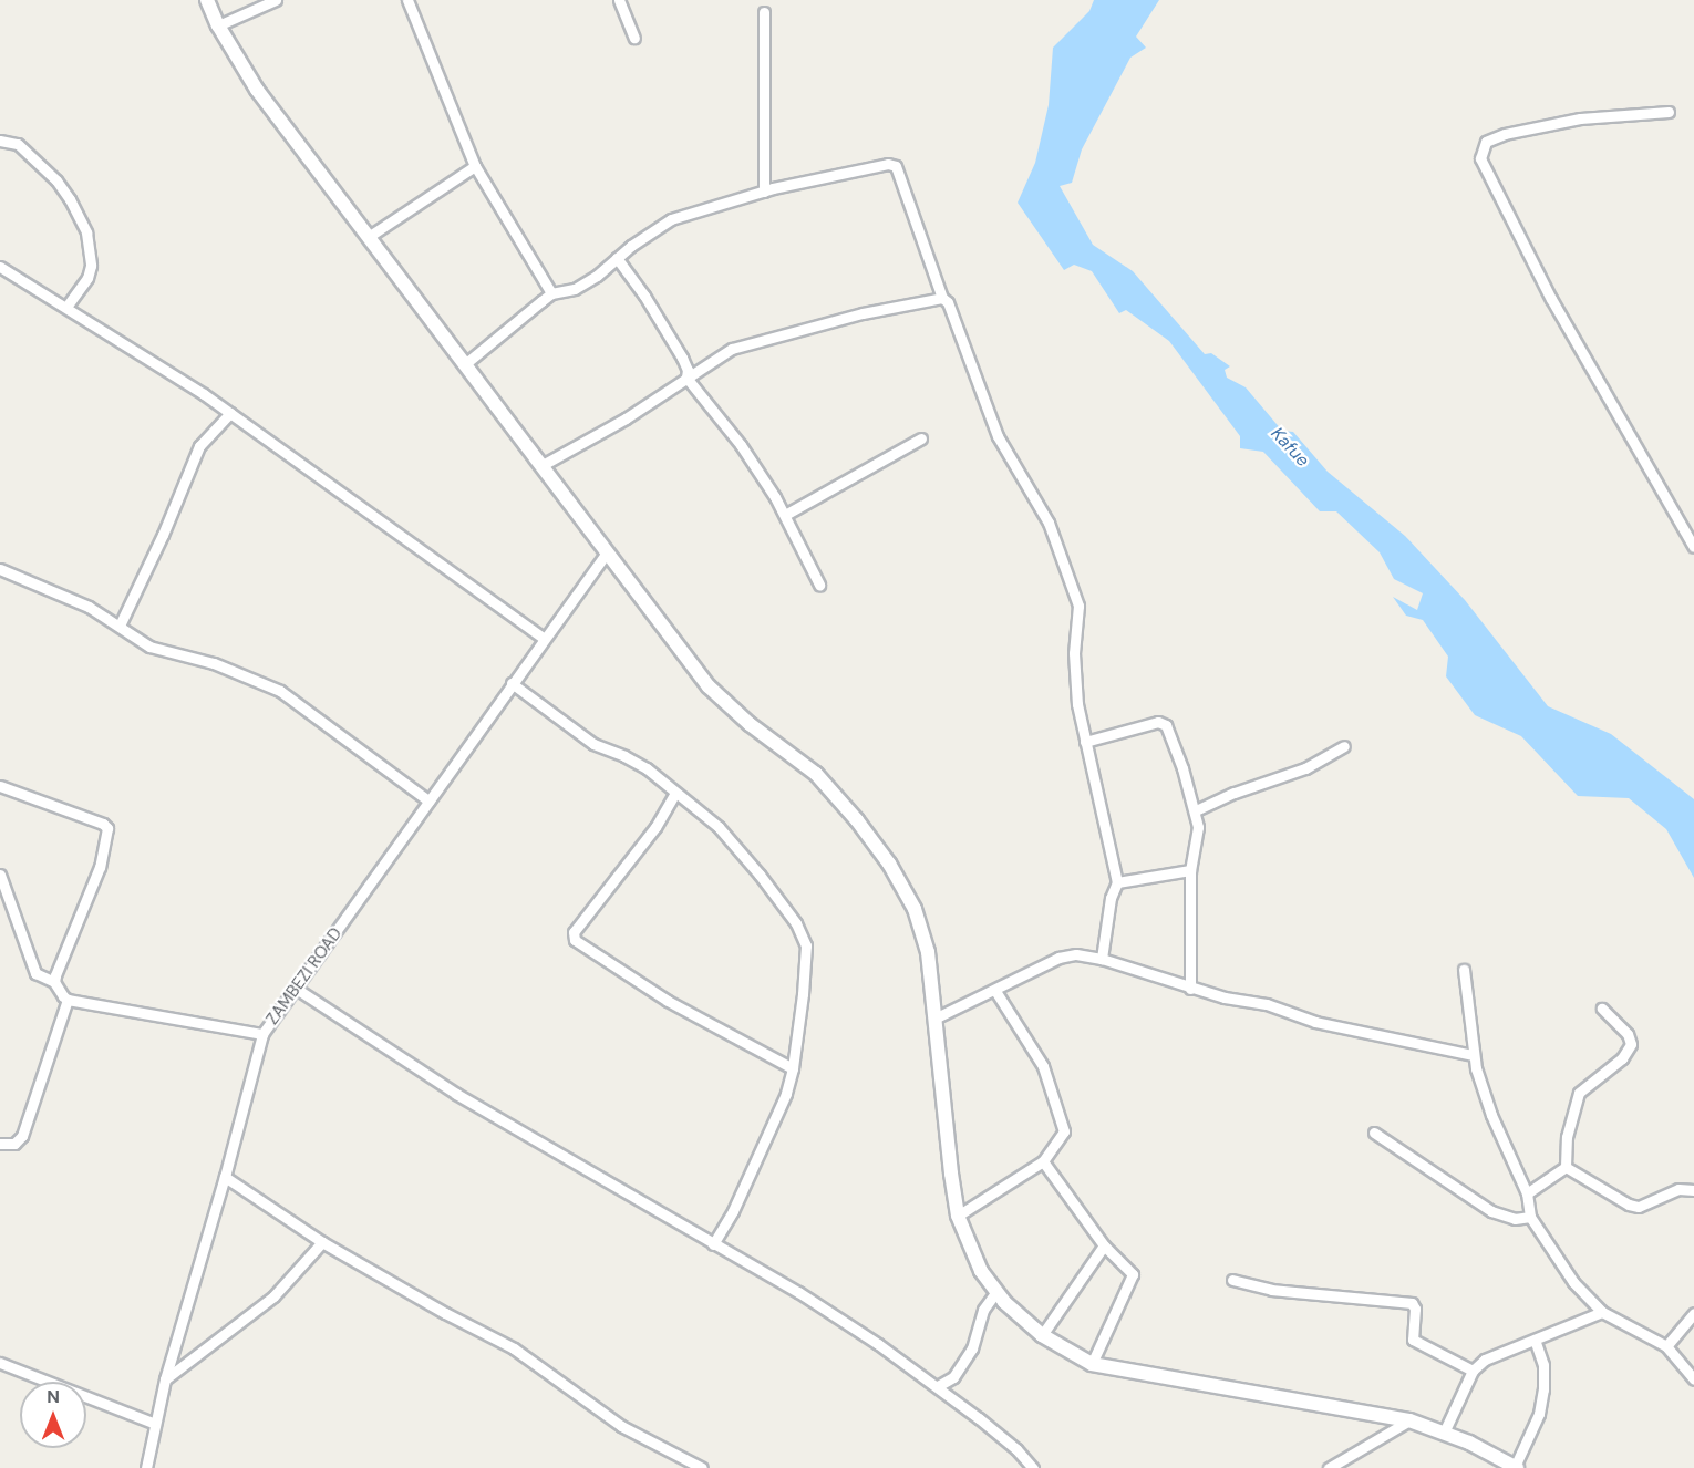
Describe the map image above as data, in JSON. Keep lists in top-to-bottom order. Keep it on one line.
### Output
{"streets":{"street":["ZAMBEZI ROAD"]},"water":["Kafue"],"north":"top"}
